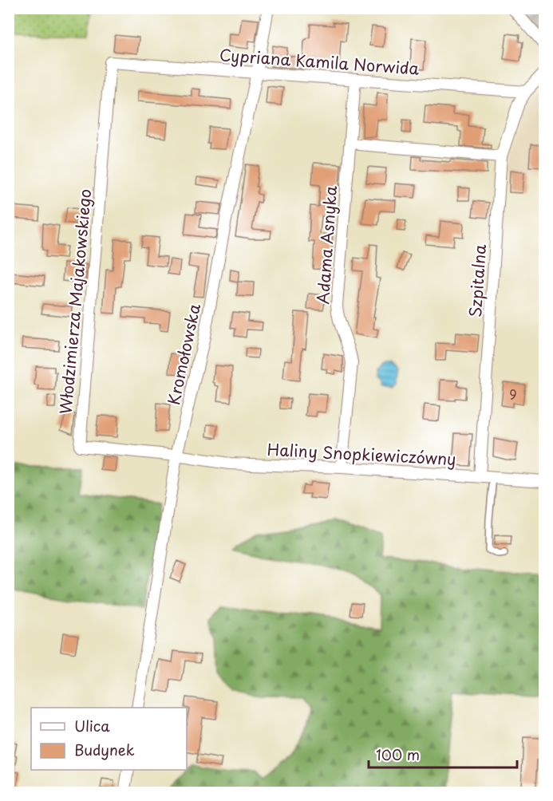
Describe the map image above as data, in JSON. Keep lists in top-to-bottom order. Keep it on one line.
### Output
{"streets":{"street":["Cypriana Kamila Norwida","Adama Asnyka","Szpitalna","Włodzimierza Majakowskiego","Kromołowska","Haliny Snopkiewiczówny"]},"crossings":[["Cypriana Kamila Norwida","Adama Asnyka"],["Cypriana Kamila Norwida","Szpitalna"],["Cypriana Kamila Norwida","Włodzimierza Majakowskiego"],["Cypriana Kamila Norwida","Kromołowska"],["Adama Asnyka","Haliny Snopkiewiczówny"],["Szpitalna","Haliny Snopkiewiczówny"],["Włodzimierza Majakowskiego","Kromołowska"],["Włodzimierza Majakowskiego","Haliny Snopkiewiczówny"],["Kromołowska","Haliny Snopkiewiczówny"]],"house_numbers":["9"],"legend":["Ulica","Budynek"],"scale_bar":"100 m"}
